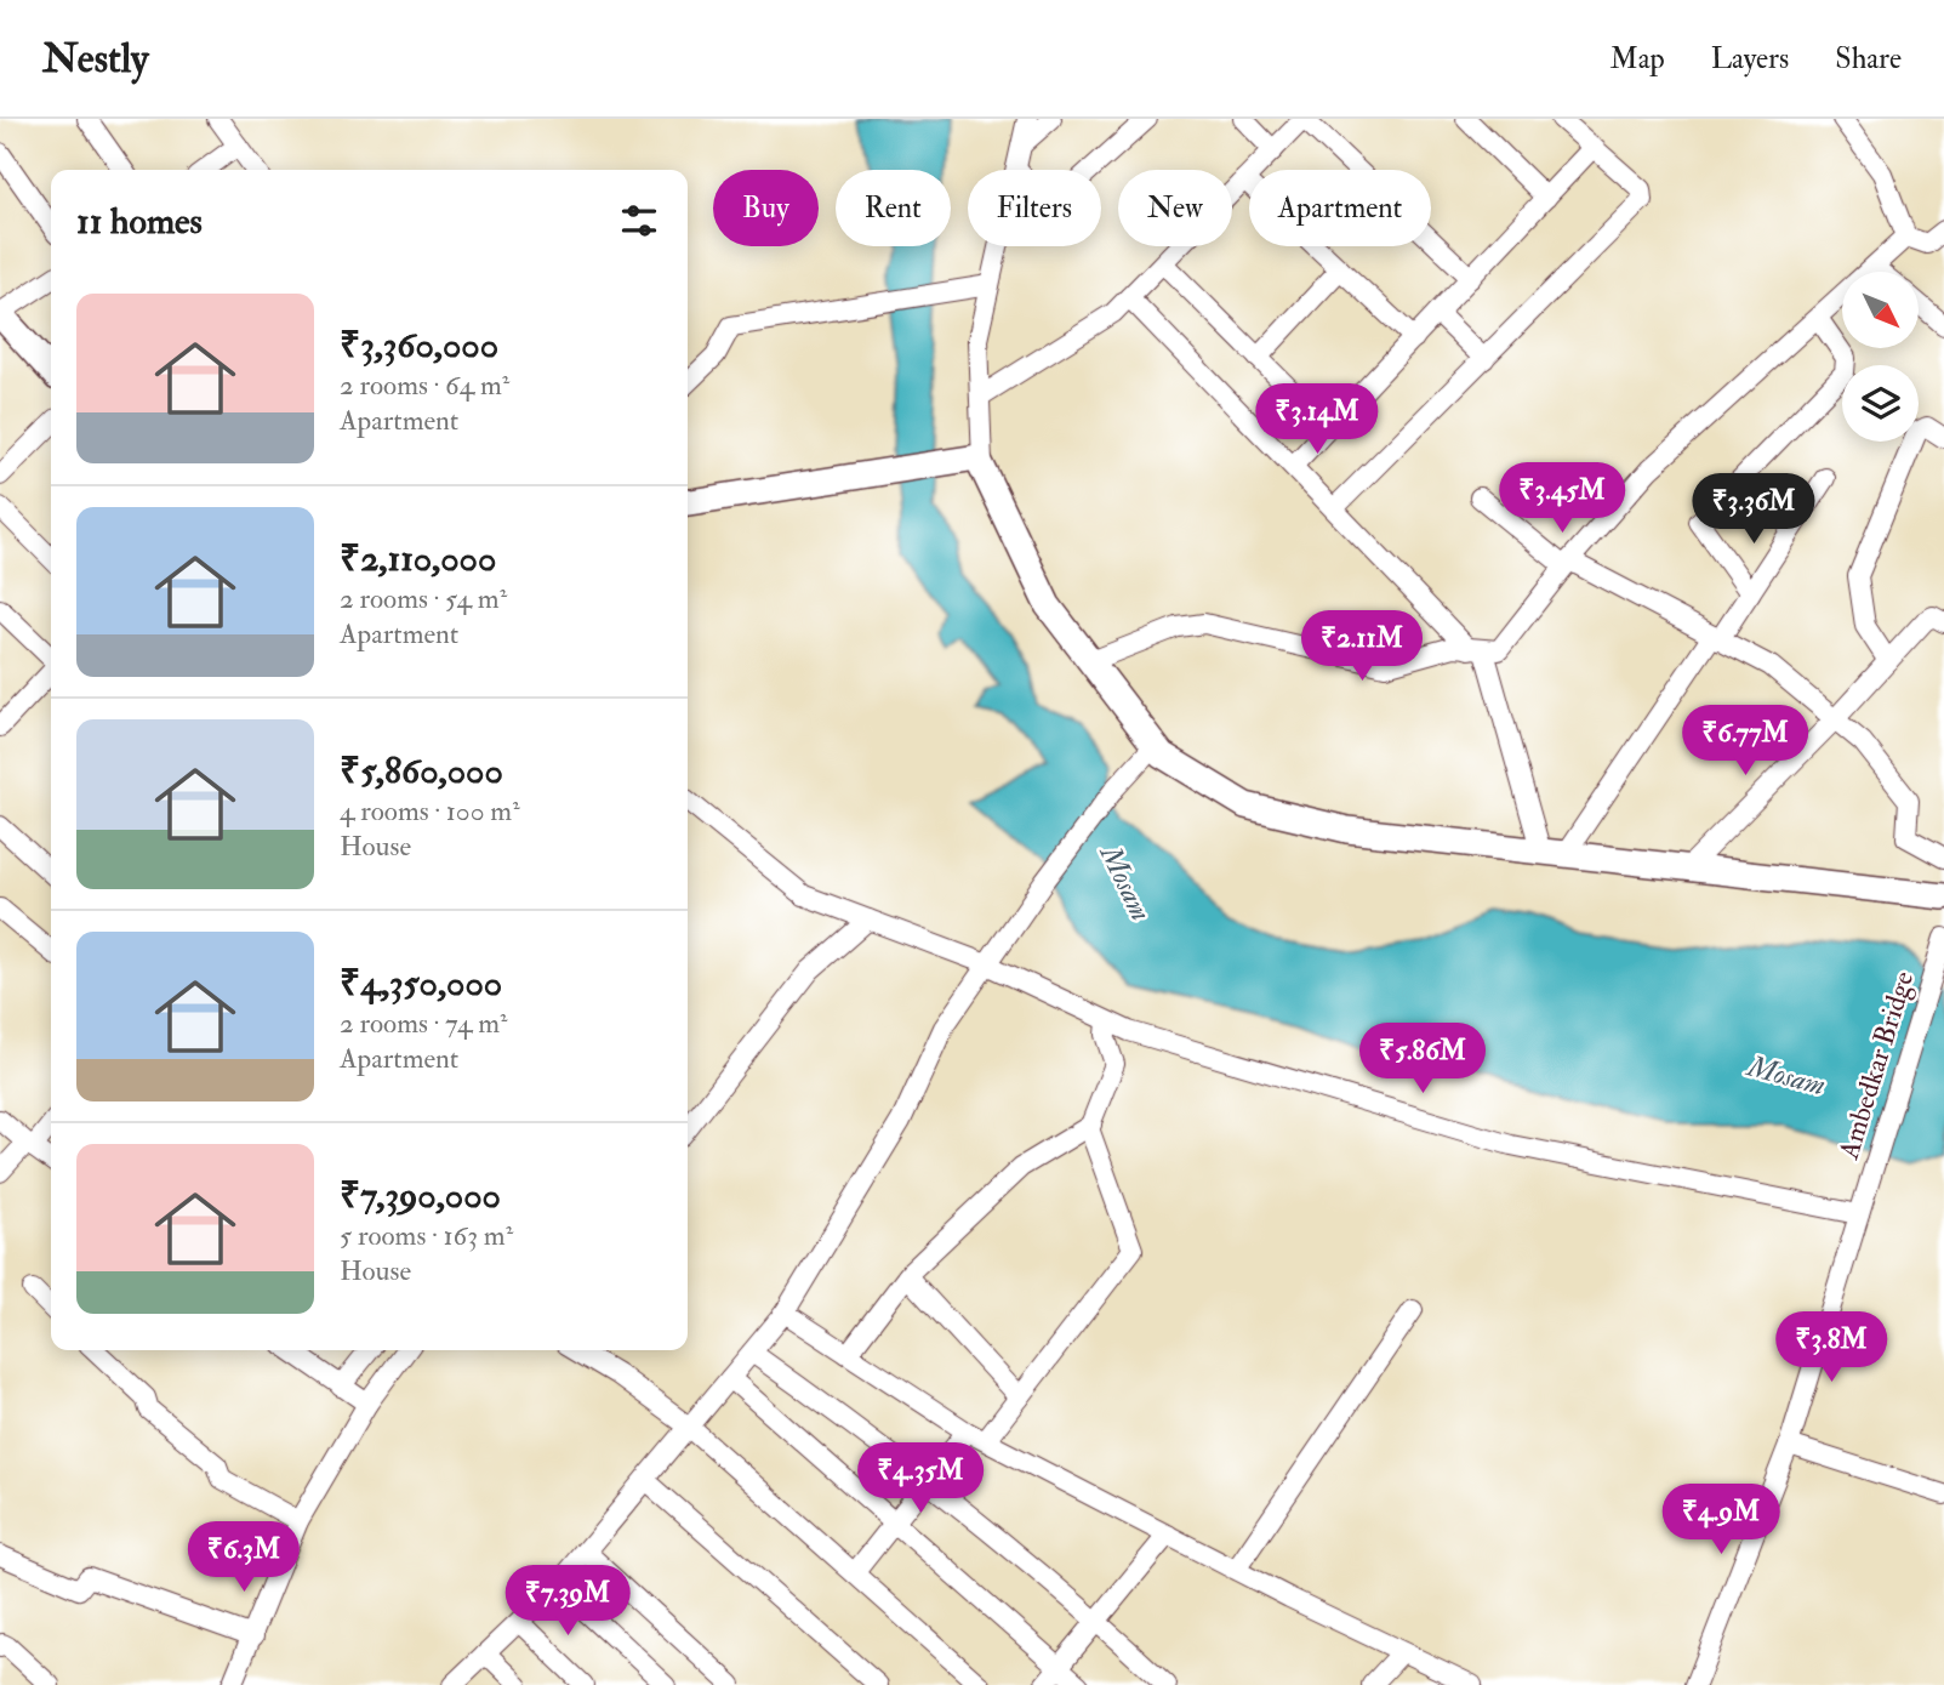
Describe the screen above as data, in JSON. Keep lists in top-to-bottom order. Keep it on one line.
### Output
{"streets":{"street":["Ambedkar Bridge"]},"water":["Mosam"],"north":"bottom right","page":{"header":"Nestly","nav":["Map","Layers","Share"],"chip":["Buy","Rent","Filters","New","Apartment"],"heading":"11 homes","list":[{"name":"₹3,360,000","note":"2 rooms · 64 m² · Apartment"},{"name":"₹2,110,000","note":"2 rooms · 54 m² · Apartment"},{"name":"₹5,860,000","note":"4 rooms · 100 m² · House"},{"name":"₹4,350,000","note":"2 rooms · 74 m² · Apartment"},{"name":"₹7,390,000","note":"5 rooms · 163 m² · House"}],"price":["₹3.14M","₹3.45M","₹3.36M","₹2.11M","₹6.77M","₹5.86M","₹3.8M","₹4.35M","₹4.9M","₹6.3M","₹7.39M"]}}
